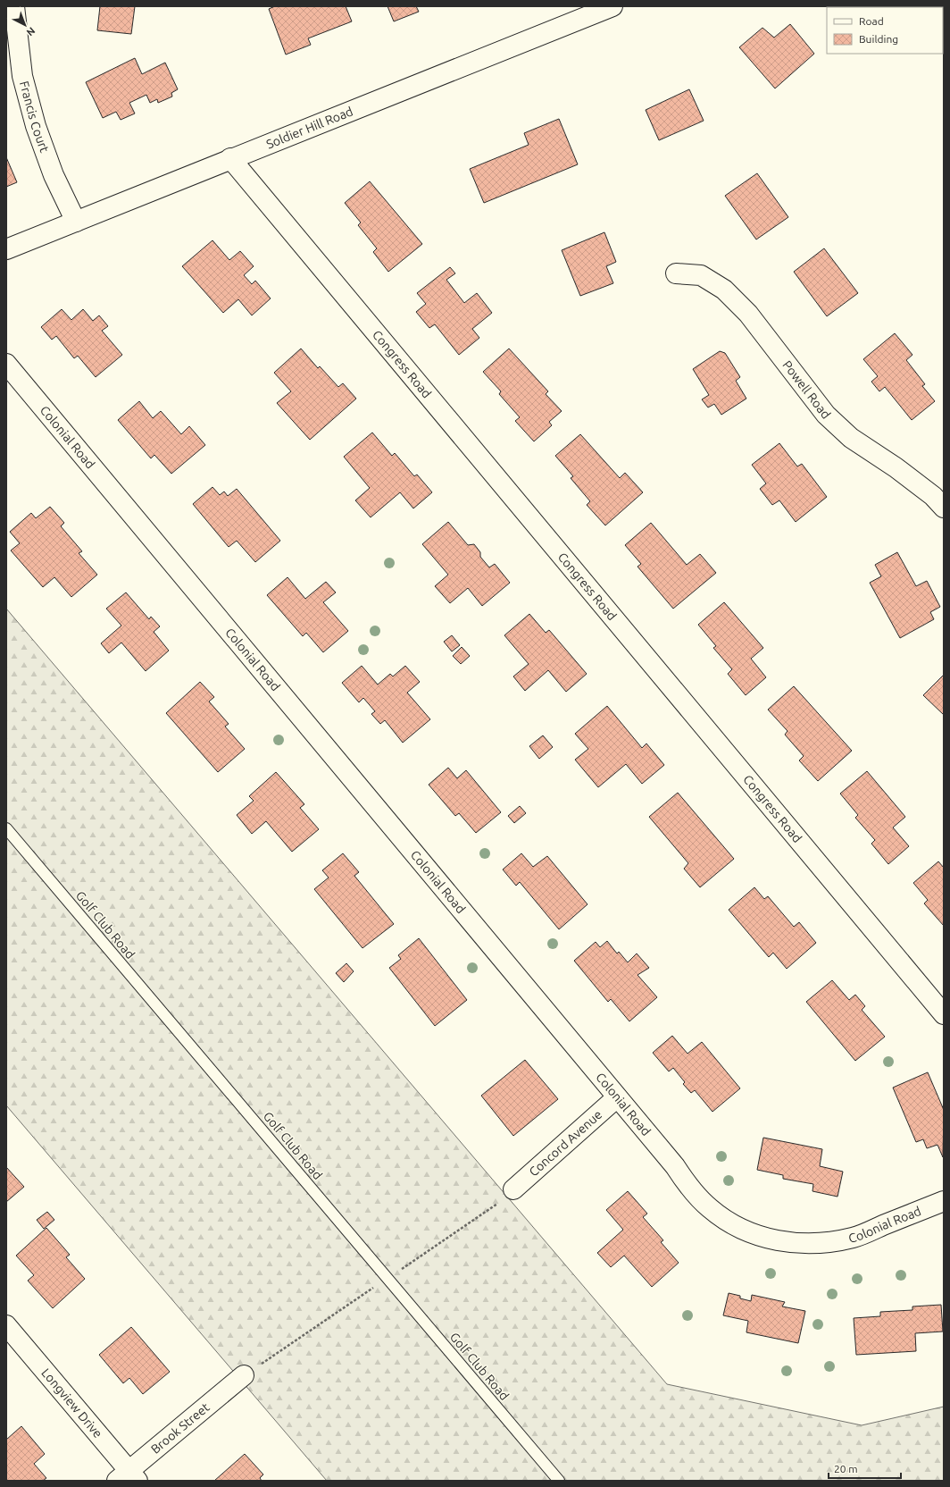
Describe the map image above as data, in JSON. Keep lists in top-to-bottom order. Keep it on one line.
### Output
{"streets":{"street":["Francis Court","Soldier Hill Road","Congress Road","Powell Road","Colonial Road","Concord Avenue","Longview Drive","Brook Street"],"lane":["Golf Club Road"]},"crossings":[["Francis Court","Soldier Hill Road"],["Soldier Hill Road","Congress Road"],["Colonial Road","Concord Avenue"],["Longview Drive","Brook Street"]],"legend":["Road","Building"],"scale_bar":"20 m","north":"bottom right"}
